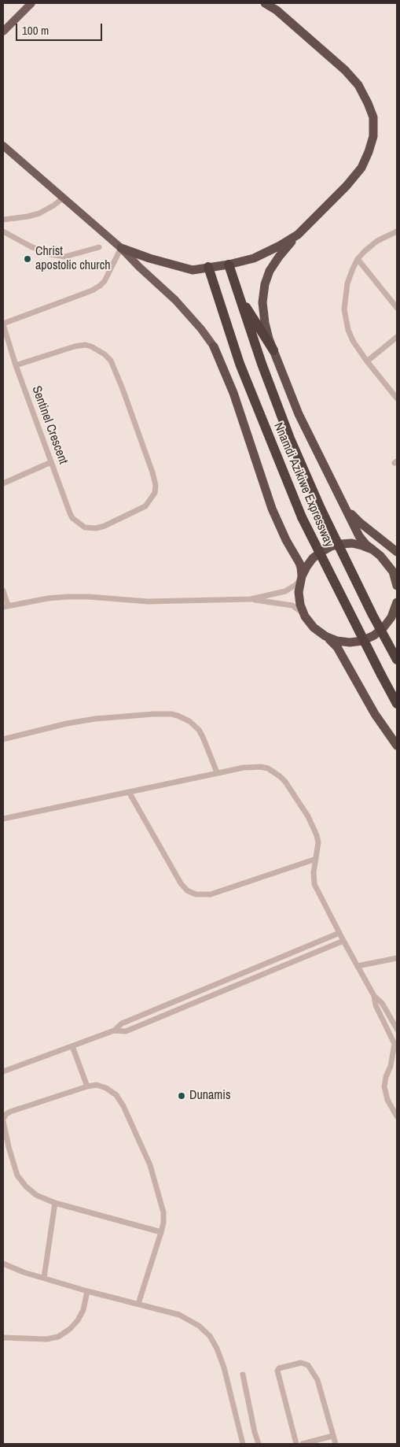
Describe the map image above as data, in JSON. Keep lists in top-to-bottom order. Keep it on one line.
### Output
{"streets":{"highway":["Nnamdi Azikiwe Expressway"],"street":["Sentinel Crescent"]},"places":["Christ apostolic church","Dunamis"],"scale_bar":"100 m"}
